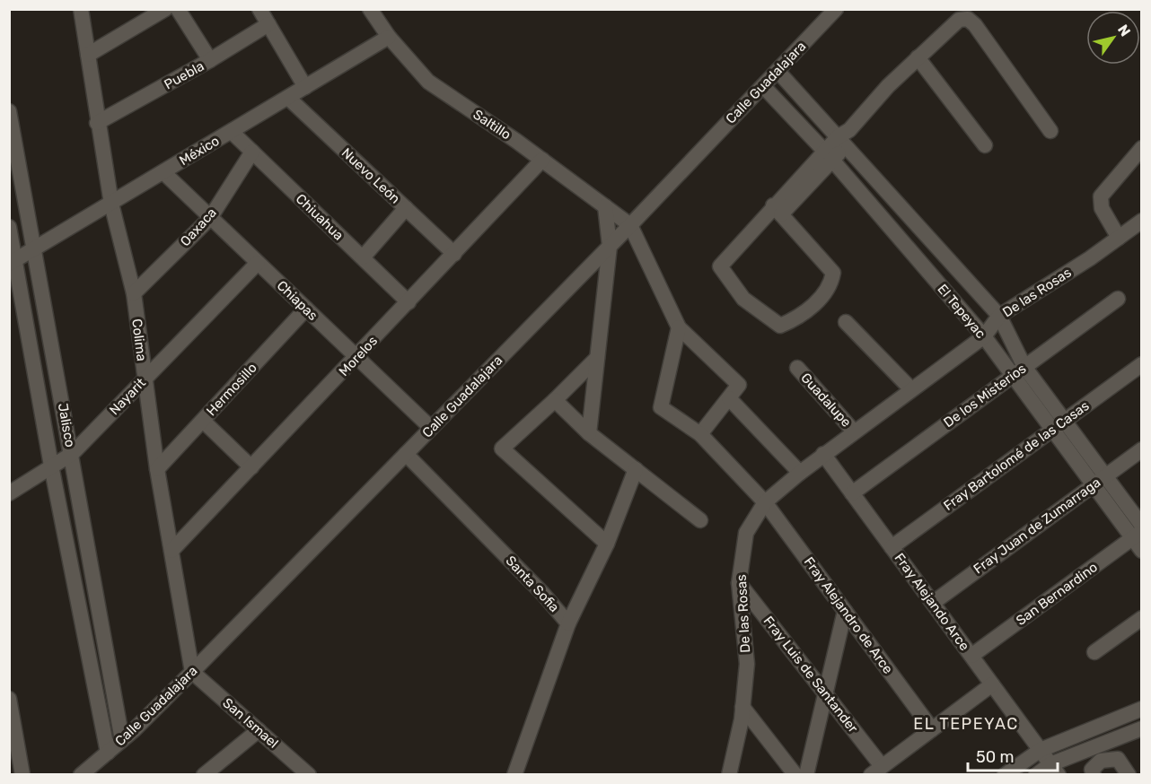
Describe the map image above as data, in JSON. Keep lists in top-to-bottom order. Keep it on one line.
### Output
{"streets":{"street":["Puebla","Calle Guadalajara","Saltillo","México","Nuevo León","Chiuahua","Oaxaca","De las Rosas","Chiapas","El Tepeyac","Colima","Morelos","Hermosillo","De los Misterios","Nayarit","Guadalupe","Jalisco","Fray Bartolomé de las Casas","Fray Juan de Zumarraga","Santa Sofia","San Bernardino","Fray Alejando Arce","Fray Alejandro de Arce","Fray Luis de Santander","San Ismael"]},"crossings":[["Puebla","Colima"],["Calle Guadalajara","Saltillo"],["Calle Guadalajara","Chiapas"],["Calle Guadalajara","El Tepeyac"],["Calle Guadalajara","Colima"],["Calle Guadalajara","Jalisco"],["Calle Guadalajara","Santa Sofia"],["Calle Guadalajara","San Ismael"],["Saltillo","México"],["Saltillo","Morelos"],["México","Nuevo León"],["México","Chiuahua"],["México","Chiapas"],["México","Colima"],["México","Jalisco"],["Nuevo León","Morelos"],["Chiuahua","Oaxaca"],["Chiuahua","Morelos"],["Oaxaca","Chiapas"],["Oaxaca","Colima"],["De las Rosas","El Tepeyac"],["De las Rosas","Guadalupe"],["De las Rosas","Fray Alejando Arce"],["De las Rosas","Fray Alejandro de Arce"],["De las Rosas","Fray Luis de Santander"],["Chiapas","Morelos"],["Chiapas","Hermosillo"],["Chiapas","Nayarit"],["El Tepeyac","De los Misterios"],["El Tepeyac","Fray Bartolomé de las Casas"],["El Tepeyac","Fray Juan de Zumarraga"],["El Tepeyac","San Bernardino"],["Colima","Morelos"],["Colima","Hermosillo"],["Colima","Nayarit"],["Colima","San Ismael"],["De los Misterios","Fray Alejando Arce"],["Nayarit","Jalisco"],["Fray Bartolomé de las Casas","Fray Alejando Arce"],["Fray Juan de Zumarraga","Fray Alejando Arce"],["San Bernardino","Fray Alejando Arce"]],"districts":["EL TEPEYAC"],"scale_bar":"50 m","north":"top right"}
